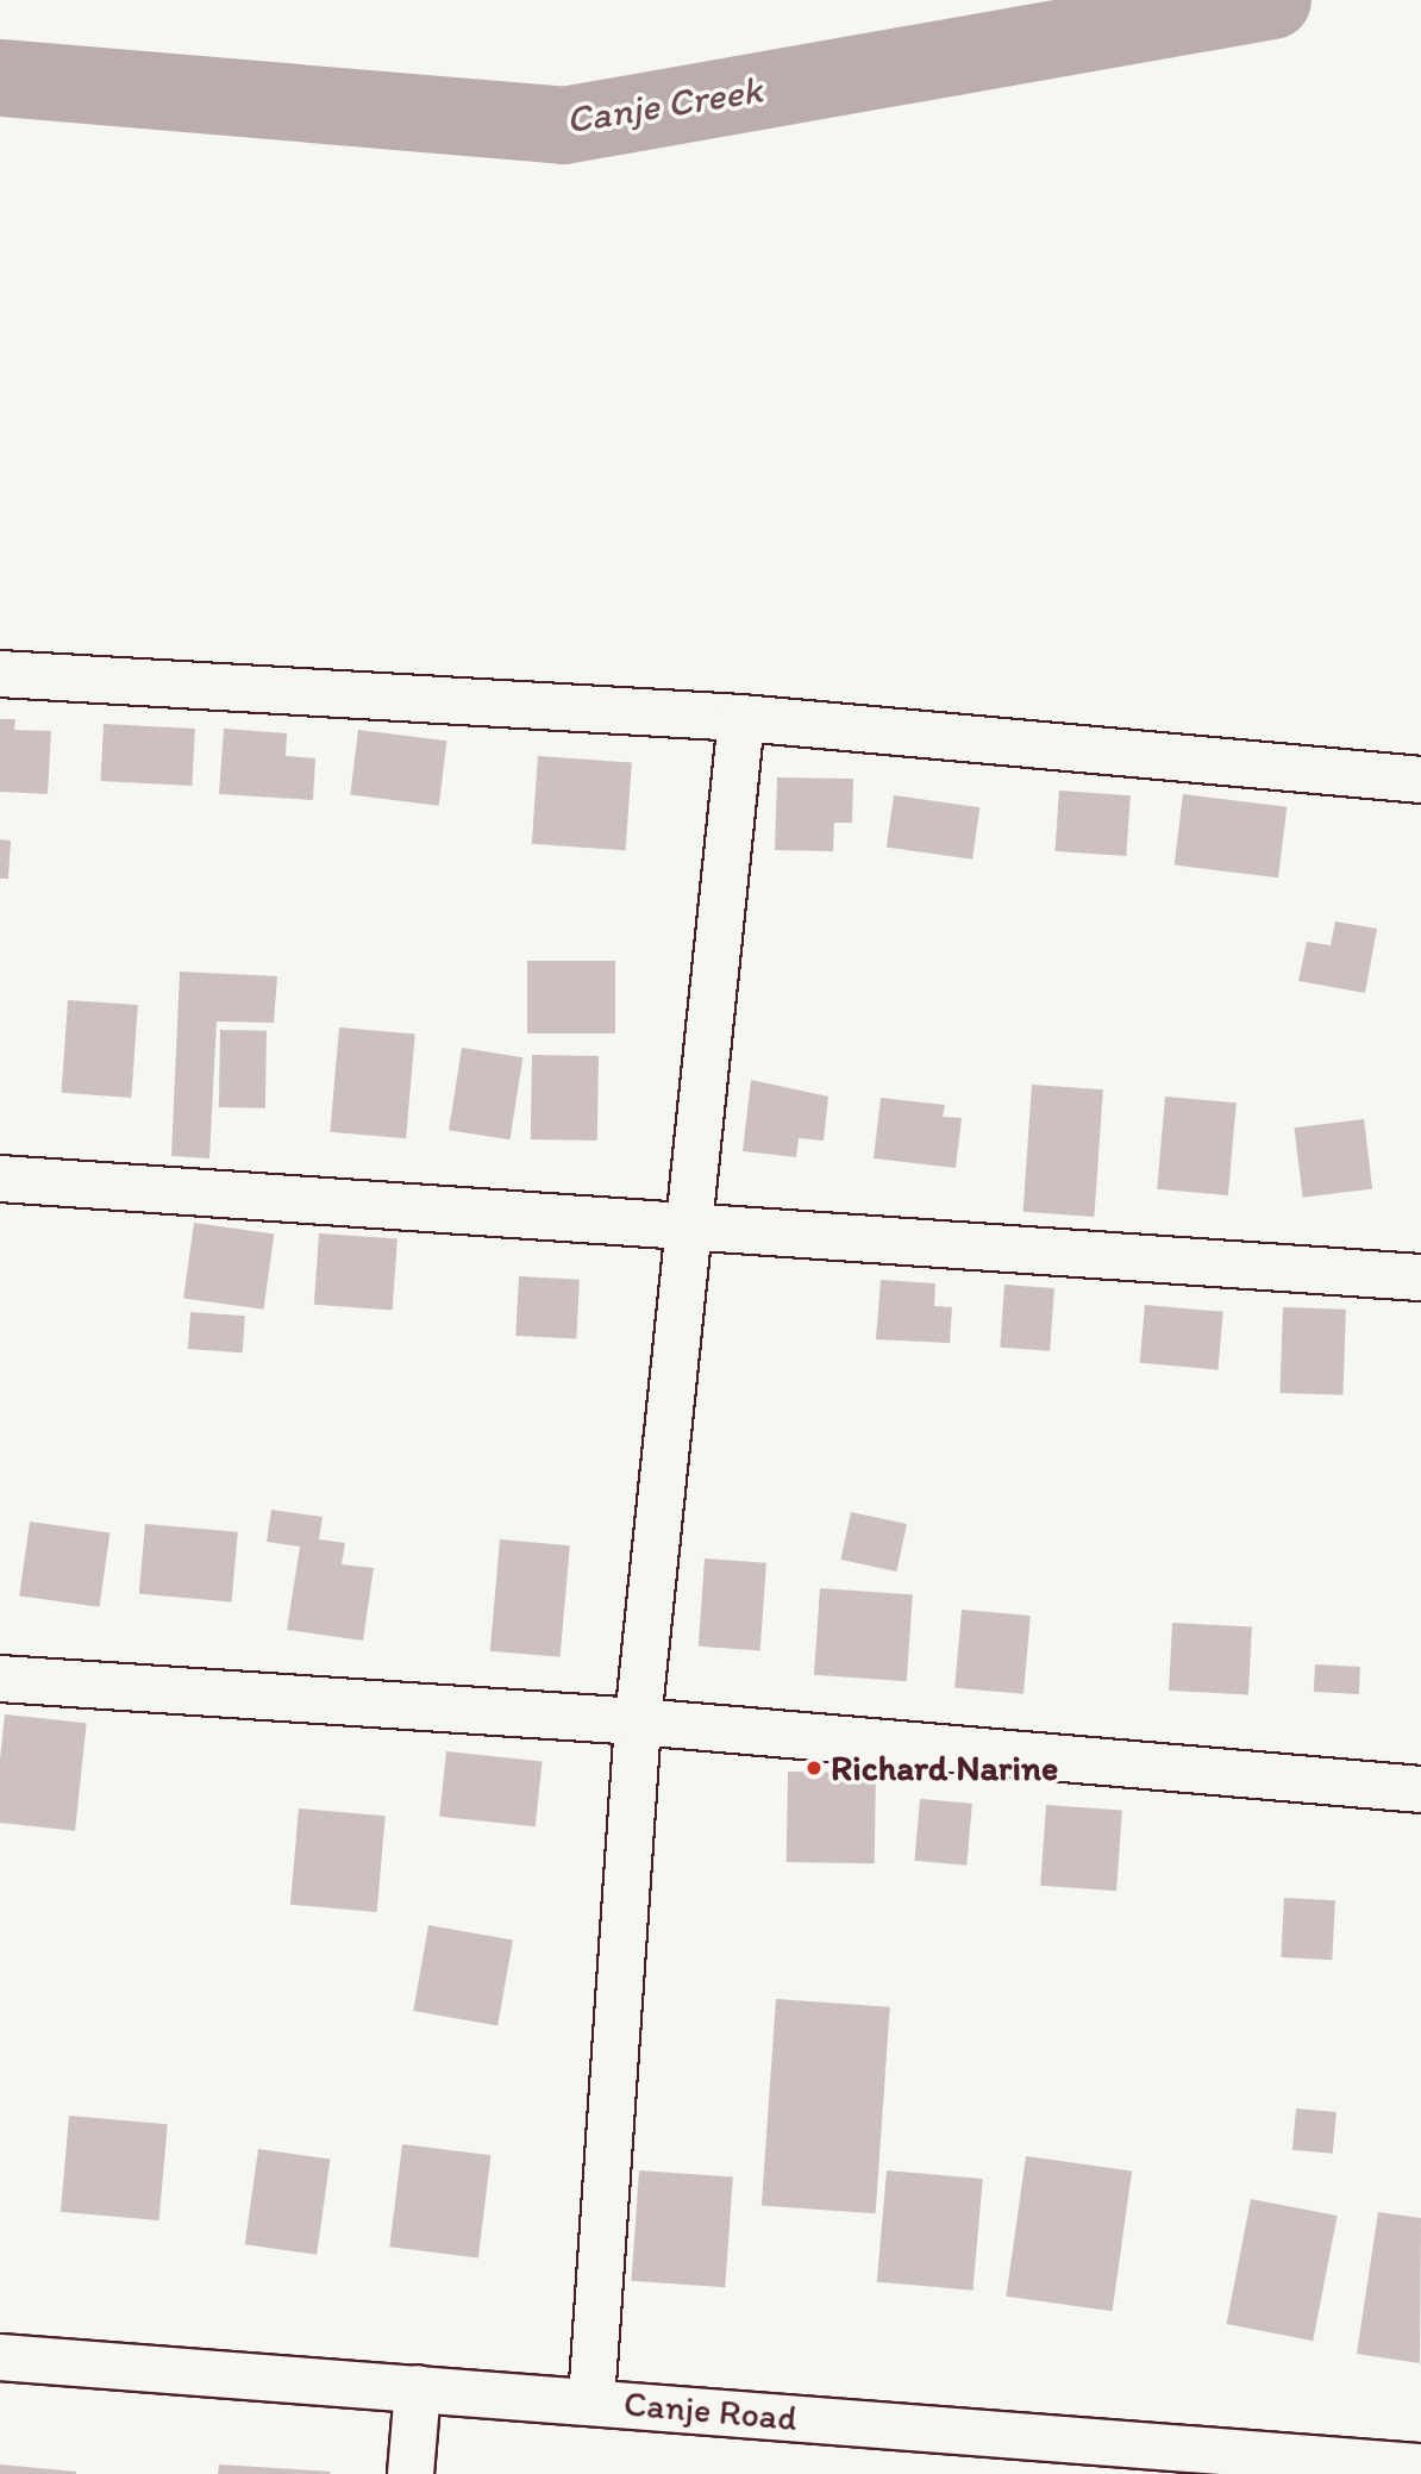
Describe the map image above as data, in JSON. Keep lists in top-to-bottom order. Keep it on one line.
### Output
{"streets":{"street":["Canje Road"]},"water":["Canje Creek"],"places":["Richard Narine"]}
